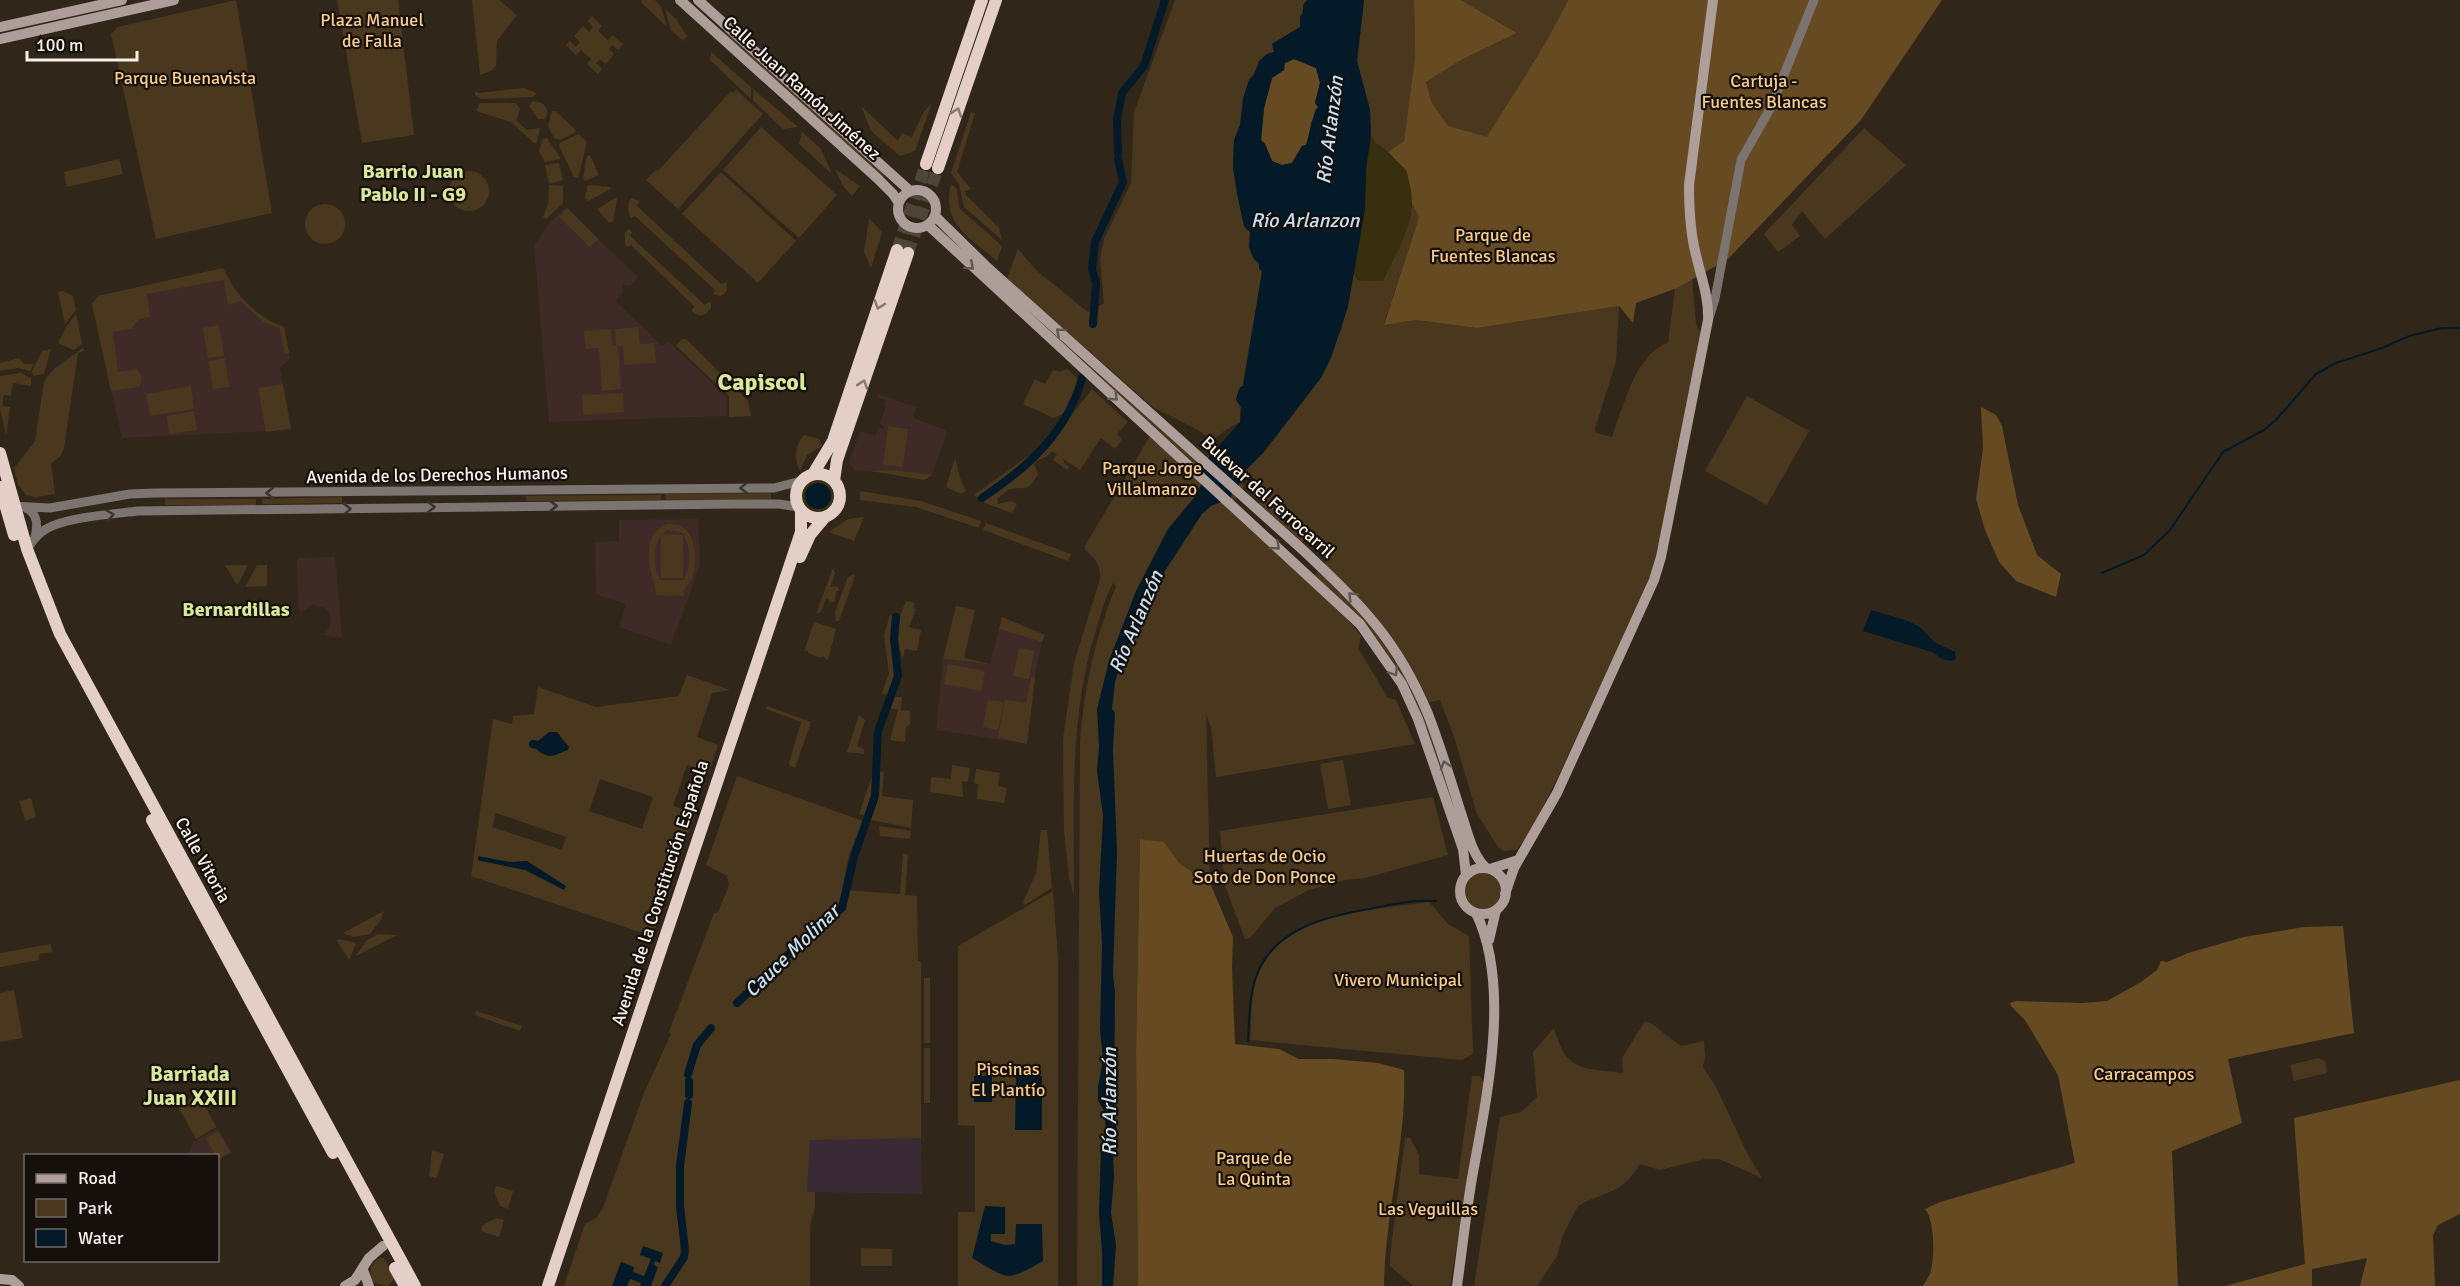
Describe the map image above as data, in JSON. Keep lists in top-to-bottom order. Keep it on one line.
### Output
{"streets":{"highway":["Calle Vitoria","Avenida de la Constitución Española"],"main road":["Calle Juan Ramón Jiménez","Bulevar del Ferrocarril"],"street":["Avenida de los Derechos Humanos"]},"crossings":[["Calle Juan Ramón Jiménez","Bulevar del Ferrocarril"],["Avenida de los Derechos Humanos","Calle Vitoria"],["Avenida de los Derechos Humanos","Avenida de la Constitución Española"]],"districts":["Barrio Juan Pablo II - G9","Capiscol","Bernardillas","Barriada Juan XXIII"],"water":["Río Arlanzón","Río Arlanzon","Cauce Molinar"],"parks":["Plaza Manuel de Falla","Parque Buenavista","Cartuja - Fuentes Blancas","Parque de Fuentes Blancas","Parque Jorge Villalmanzo","Huertas de Ocio Soto de Don Ponce","Vivero Municipal","Piscinas El Plantío","Carracampos","Parque de La Quinta","Las Veguillas"],"legend":["Road","Park","Water"],"scale_bar":"100 m"}
